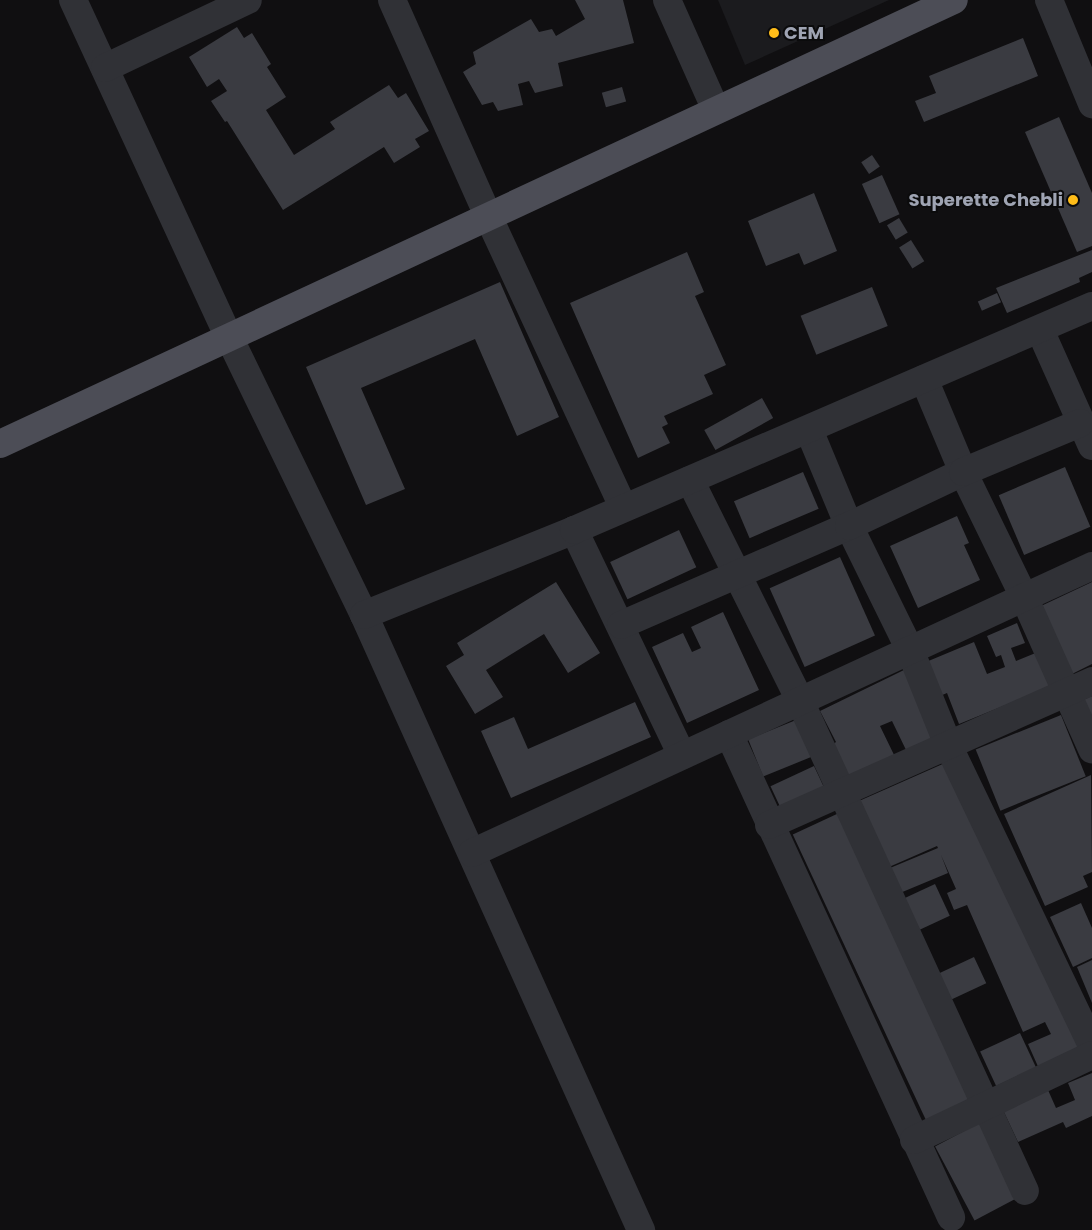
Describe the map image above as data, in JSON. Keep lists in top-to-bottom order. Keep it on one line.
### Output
{"places":["CEM","Superette Chebli"]}
